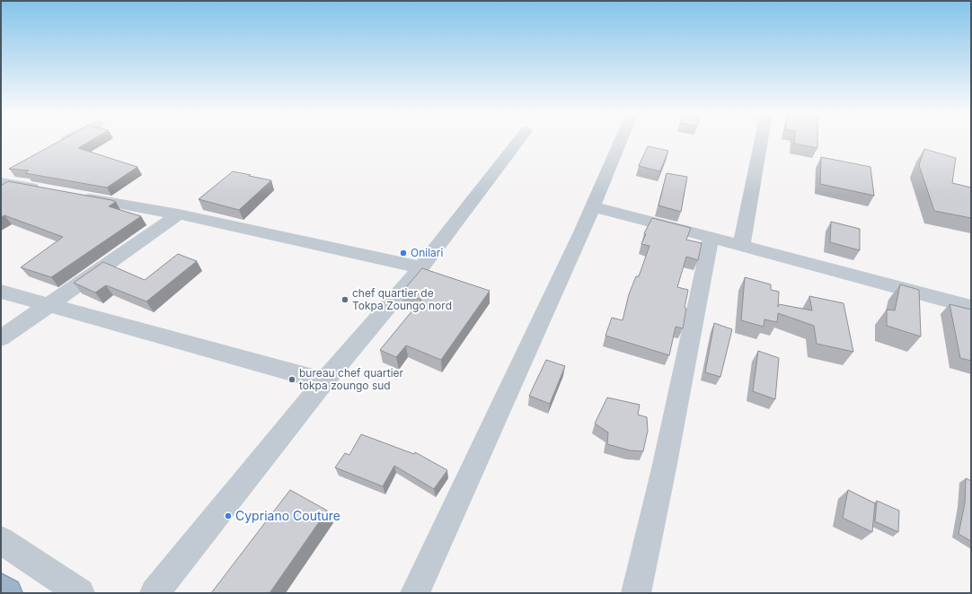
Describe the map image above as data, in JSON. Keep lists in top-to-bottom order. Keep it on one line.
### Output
{"places":["Onilari","chef quartier de Tokpa Zoungo nord","bureau chef quartier tokpa zoungo sud","Cypriano Couture"]}
